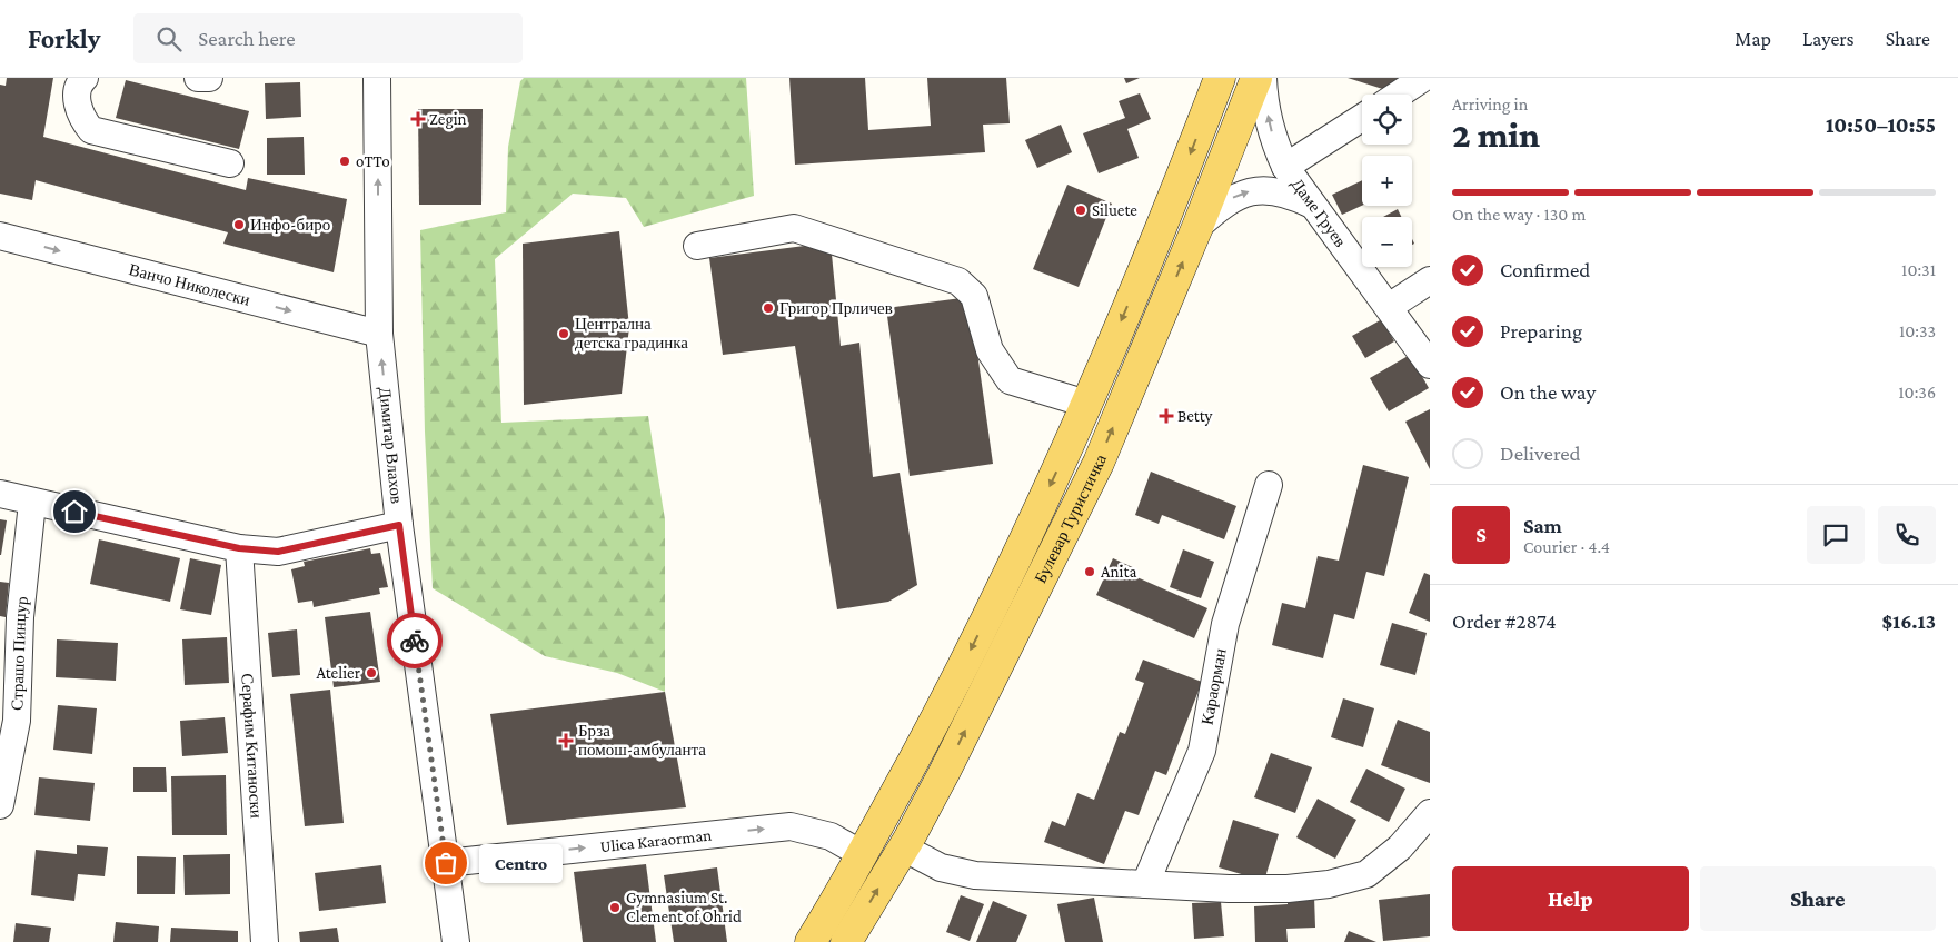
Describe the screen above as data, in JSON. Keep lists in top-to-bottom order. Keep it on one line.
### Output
{"streets":{"main road":["Булевар Туристичка"],"street":["Даме Груев","Ванчо Николески","Димитар Влахов","Страшо Пинџур","Караорман","Серафим Китаноски","Ulica Karaorman"]},"crossings":[["Ванчо Николески","Димитар Влахов"],["Димитар Влахов","Ulica Karaorman"],["Булевар Туристичка","Ulica Karaorman"]],"one_way":["Ванчо Николески","Димитар Влахов","Ulica Karaorman"],"places":{"health":["Zegin","Betty","Брза помош-амбуланта"],"other":["oTTo","Siluete","Инфо-биро","Григор Прличев","Централна детска градинка","Anita","Atelier","Centro","Gymnasium St. Clement of Ohrid"]},"page":{"header":"Forkly","search":"Search here","nav":["Map","Layers","Share"],"heading":["2 min","Arriving in","10:50–10:55"],"panel":["Sam","Courier · 4.4","Order #2874","$16.13"],"map_buttons":["+","−"],"bar":"On the way · 130 m","list":[["Confirmed","10:31"],["Preparing","10:33"],["On the way","10:36"],"Delivered"],"round":"S","bubble":"Centro","buttons":["Help","Share"]}}
